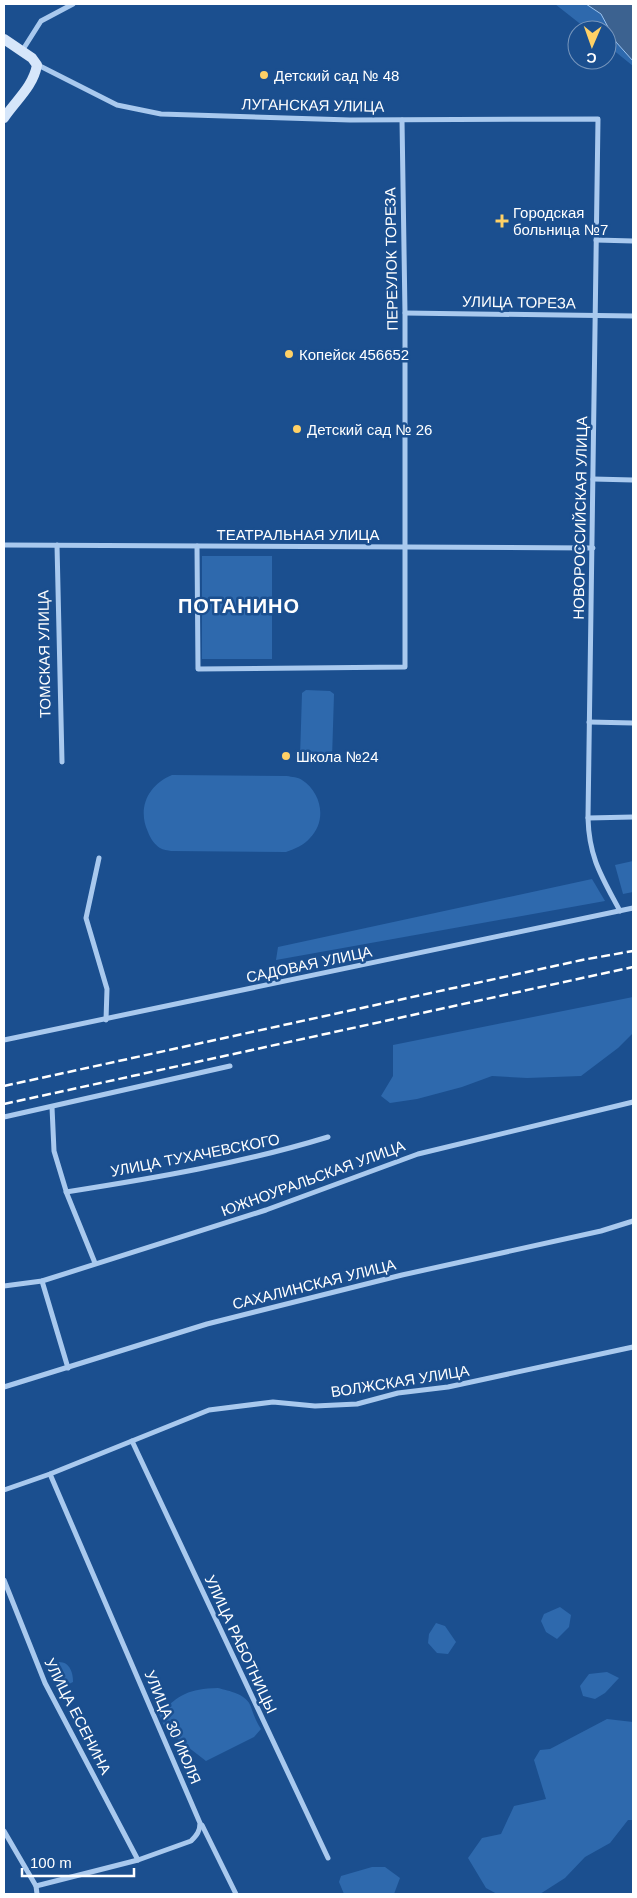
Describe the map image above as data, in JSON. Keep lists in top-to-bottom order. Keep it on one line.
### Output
{"streets":{"street":["ЛУГАНСКАЯ УЛИЦА","ПЕРЕУЛОК ТОРЕЗА","УЛИЦА ТОРЕЗА","НОВОРОССИЙСКАЯ УЛИЦА","ТЕАТРАЛЬНАЯ УЛИЦА","ТОМСКАЯ УЛИЦА","САДОВАЯ УЛИЦА","УЛИЦА ТУХАЧЕВСКОГО","ЮЖНОУРАЛЬСКАЯ УЛИЦА","САХАЛИНСКАЯ УЛИЦА","ВОЛЖСКАЯ УЛИЦА","УЛИЦА РАБОТНИЦЫ","УЛИЦА ЕСЕНИНА","УЛИЦА 30 ИЮЛЯ"]},"crossings":[["ЛУГАНСКАЯ УЛИЦА","ПЕРЕУЛОК ТОРЕЗА"],["ЛУГАНСКАЯ УЛИЦА","НОВОРОССИЙСКАЯ УЛИЦА"],["ПЕРЕУЛОК ТОРЕЗА","УЛИЦА ТОРЕЗА"],["ПЕРЕУЛОК ТОРЕЗА","ТЕАТРАЛЬНАЯ УЛИЦА"],["УЛИЦА ТОРЕЗА","НОВОРОССИЙСКАЯ УЛИЦА"],["НОВОРОССИЙСКАЯ УЛИЦА","ТЕАТРАЛЬНАЯ УЛИЦА"],["НОВОРОССИЙСКАЯ УЛИЦА","САДОВАЯ УЛИЦА"],["ТЕАТРАЛЬНАЯ УЛИЦА","ТОМСКАЯ УЛИЦА"],["ВОЛЖСКАЯ УЛИЦА","УЛИЦА РАБОТНИЦЫ"],["ВОЛЖСКАЯ УЛИЦА","УЛИЦА 30 ИЮЛЯ"]],"districts":["ПОТАНИНО"],"places":{"other":["Детский сад № 48","Копейск 456652","Детский сад № 26","Школа №24"],"health":["Городская больница №7"]},"scale_bar":"100 m","north":"bottom"}
